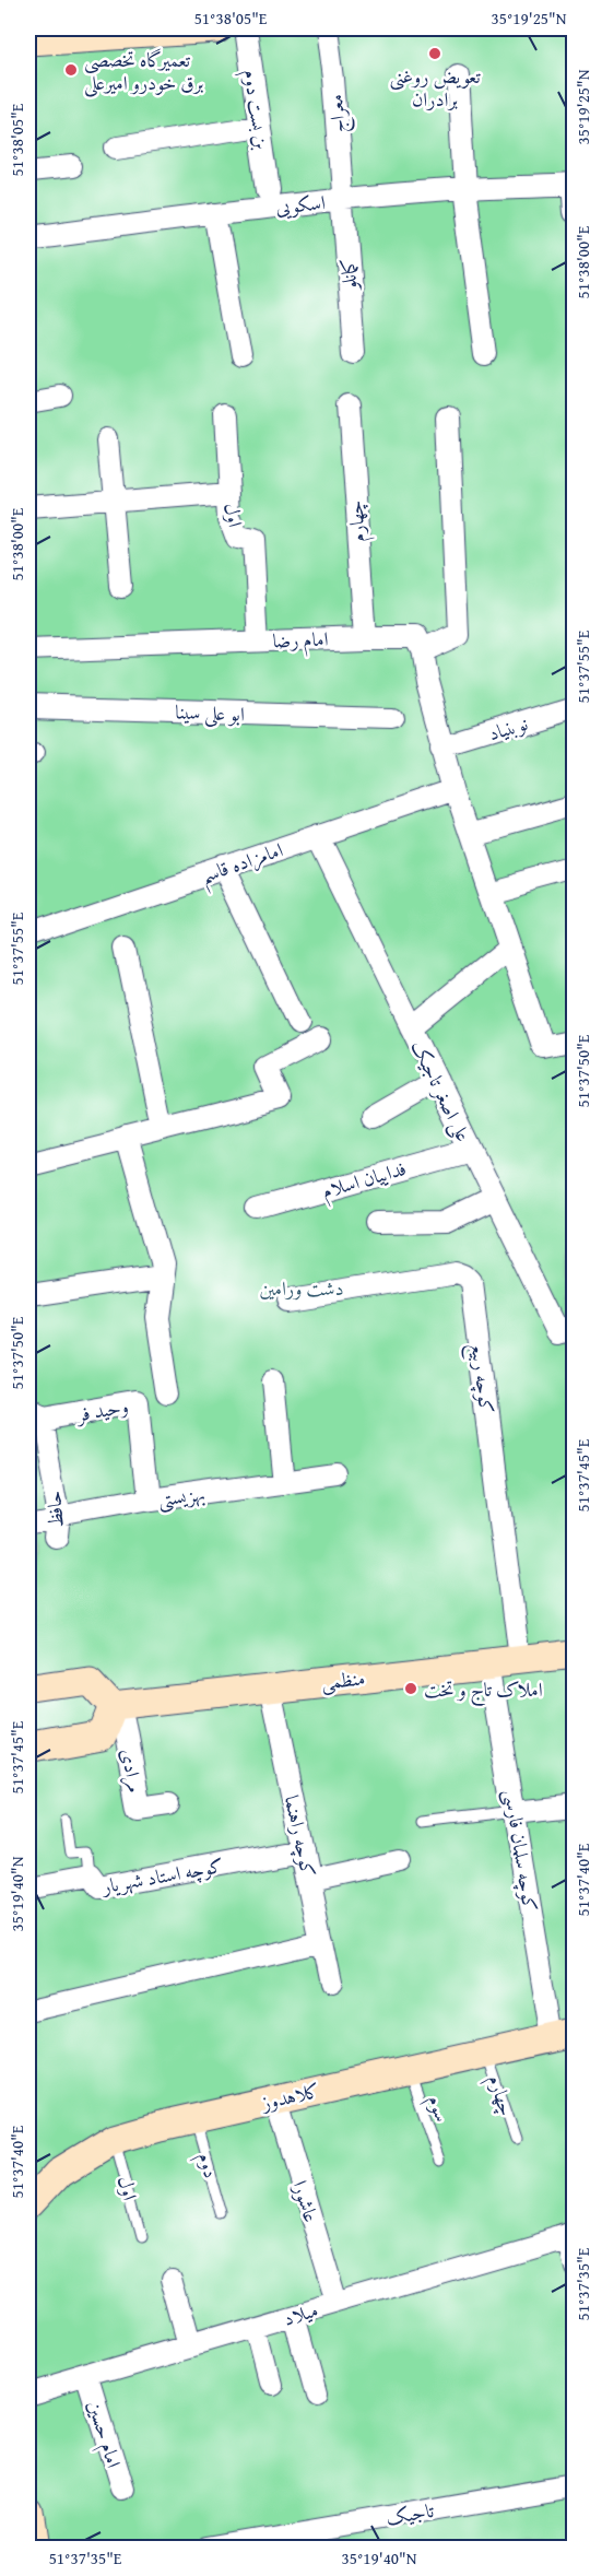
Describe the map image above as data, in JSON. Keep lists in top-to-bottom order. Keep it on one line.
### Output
{"streets":{"street":["بن بست دوم","معراج","اسکویی","کمانلو","اول","چهارم","امام رضا","ابو علی سینا","نوبنیاد","امامزاده قاسم","علی اصغر تاجیک","فداییان اسلام","کوچه ربیع","وحید فر","بهزیستی","حافظ","منظمی","مرادی","کوچه راهنما","کوچه سلمان فارسی","کوچه استاد شهریار","کلاهدوز","عاشورا","میلاد","امام حسین","تاجیک"],"lane":["سوم","دوم"]},"crossings":[["معراج","اسکویی"],["معراج","کمانلو"],["اسکویی","کمانلو"],["اول","امام رضا"],["اول","کلاهدوز"],["چهارم","امام رضا"],["چهارم","کلاهدوز"],["امامزاده قاسم","علی اصغر تاجیک"],["علی اصغر تاجیک","فداییان اسلام"],["کوچه ربیع","منظمی"],["وحید فر","بهزیستی"],["وحید فر","حافظ"],["بهزیستی","حافظ"],["منظمی","مرادی"],["منظمی","کوچه راهنما"],["منظمی","کوچه سلمان فارسی"],["کوچه راهنما","کوچه استاد شهریار"],["کوچه سلمان فارسی","کلاهدوز"],["کلاهدوز","سوم"],["کلاهدوز","دوم"],["کلاهدوز","عاشورا"],["عاشورا","میلاد"],["میلاد","امام حسین"]],"parks":["دشت ورامین"],"places":["تعویض روغنی برادران","تعمیرگاه تخصصی برق خودرو امیرعلی","املاک تاج و تخت"],"coordinates":["51°38'05\"E","35°19'25\"N","51°38'00\"E","51°37'55\"E","51°37'50\"E","51°37'45\"E","51°37'40\"E","35°19'40\"N","51°37'35\"E"]}
